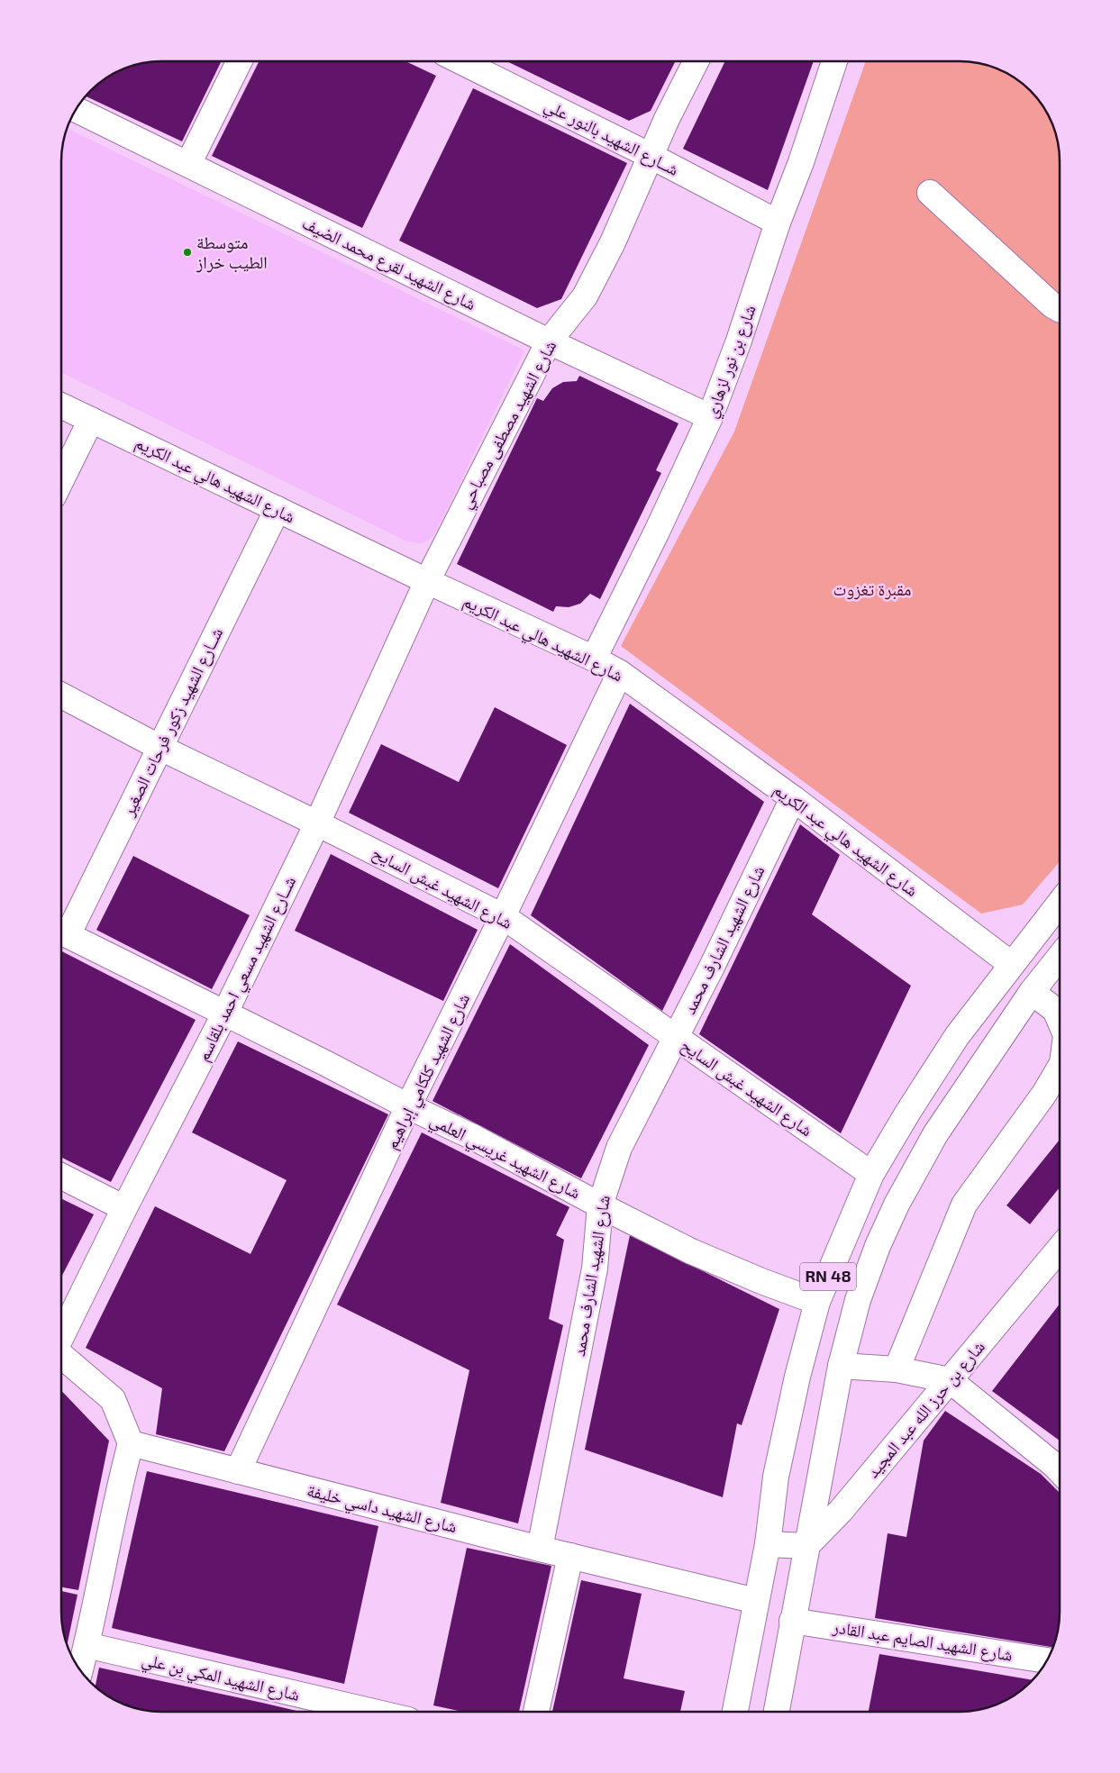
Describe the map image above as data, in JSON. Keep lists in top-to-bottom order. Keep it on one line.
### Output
{"streets":{"main road":["شــارع الشهيد بالنور علي","شارع الشهيد لقرع محمد الضيف","شارع بن نور لزهاري","شارع الشهيد مصطفى مصباحي","شارع الشهيد هالي عبد الكريم","شــارع الشهيد زكور فرحات الصغير","شارع الشهيد غبش السايح","شارع الشهيد الشارف محمد","شــارع الشهيد مسعي احمد بلقاسم","شارع الشهيد كلكامي إبراهيم","شارع الشهيد غريسي العلمي","RN 48","شارع بن حرز الله عبد المجيد","شارع الشهيد داسي خليفة","شارع الشهيد الصايم عبد القادر","شارع الشهيد المكي بن علي"]},"crossings":[["شــارع الشهيد بالنور علي","شارع بن نور لزهاري"],["شــارع الشهيد بالنور علي","شارع الشهيد مصطفى مصباحي"],["شارع الشهيد لقرع محمد الضيف","شارع بن نور لزهاري"],["شارع الشهيد لقرع محمد الضيف","شارع الشهيد مصطفى مصباحي"],["شارع بن نور لزهاري","شارع الشهيد هالي عبد الكريم"],["شارع الشهيد مصطفى مصباحي","شارع الشهيد هالي عبد الكريم"],["شارع الشهيد مصطفى مصباحي","شــارع الشهيد مسعي احمد بلقاسم"],["شارع الشهيد هالي عبد الكريم","شــارع الشهيد زكور فرحات الصغير"],["شارع الشهيد هالي عبد الكريم","شارع الشهيد الشارف محمد"],["شارع الشهيد هالي عبد الكريم","شــارع الشهيد مسعي احمد بلقاسم"],["شارع الشهيد هالي عبد الكريم","شارع الشهيد كلكامي إبراهيم"],["شارع الشهيد هالي عبد الكريم","RN 48"],["شــارع الشهيد زكور فرحات الصغير","شارع الشهيد غبش السايح"],["شــارع الشهيد زكور فرحات الصغير","شارع الشهيد غريسي العلمي"],["شارع الشهيد غبش السايح","شارع الشهيد الشارف محمد"],["شارع الشهيد غبش السايح","شــارع الشهيد مسعي احمد بلقاسم"],["شارع الشهيد غبش السايح","شارع الشهيد كلكامي إبراهيم"],["شارع الشهيد غبش السايح","RN 48"],["شارع الشهيد الشارف محمد","شارع الشهيد غريسي العلمي"],["شارع الشهيد الشارف محمد","شارع الشهيد داسي خليفة"],["شــارع الشهيد مسعي احمد بلقاسم","شارع الشهيد غريسي العلمي"],["شارع الشهيد كلكامي إبراهيم","شارع الشهيد غريسي العلمي"],["شارع الشهيد كلكامي إبراهيم","شارع الشهيد داسي خليفة"],["شارع الشهيد غريسي العلمي","RN 48"],["RN 48","شارع بن حرز الله عبد المجيد"],["RN 48","شارع الشهيد داسي خليفة"],["RN 48","شارع الشهيد الصايم عبد القادر"]],"parks":["مقبرة تغزوت"],"places":["متوسطة الطيب خراز"]}
